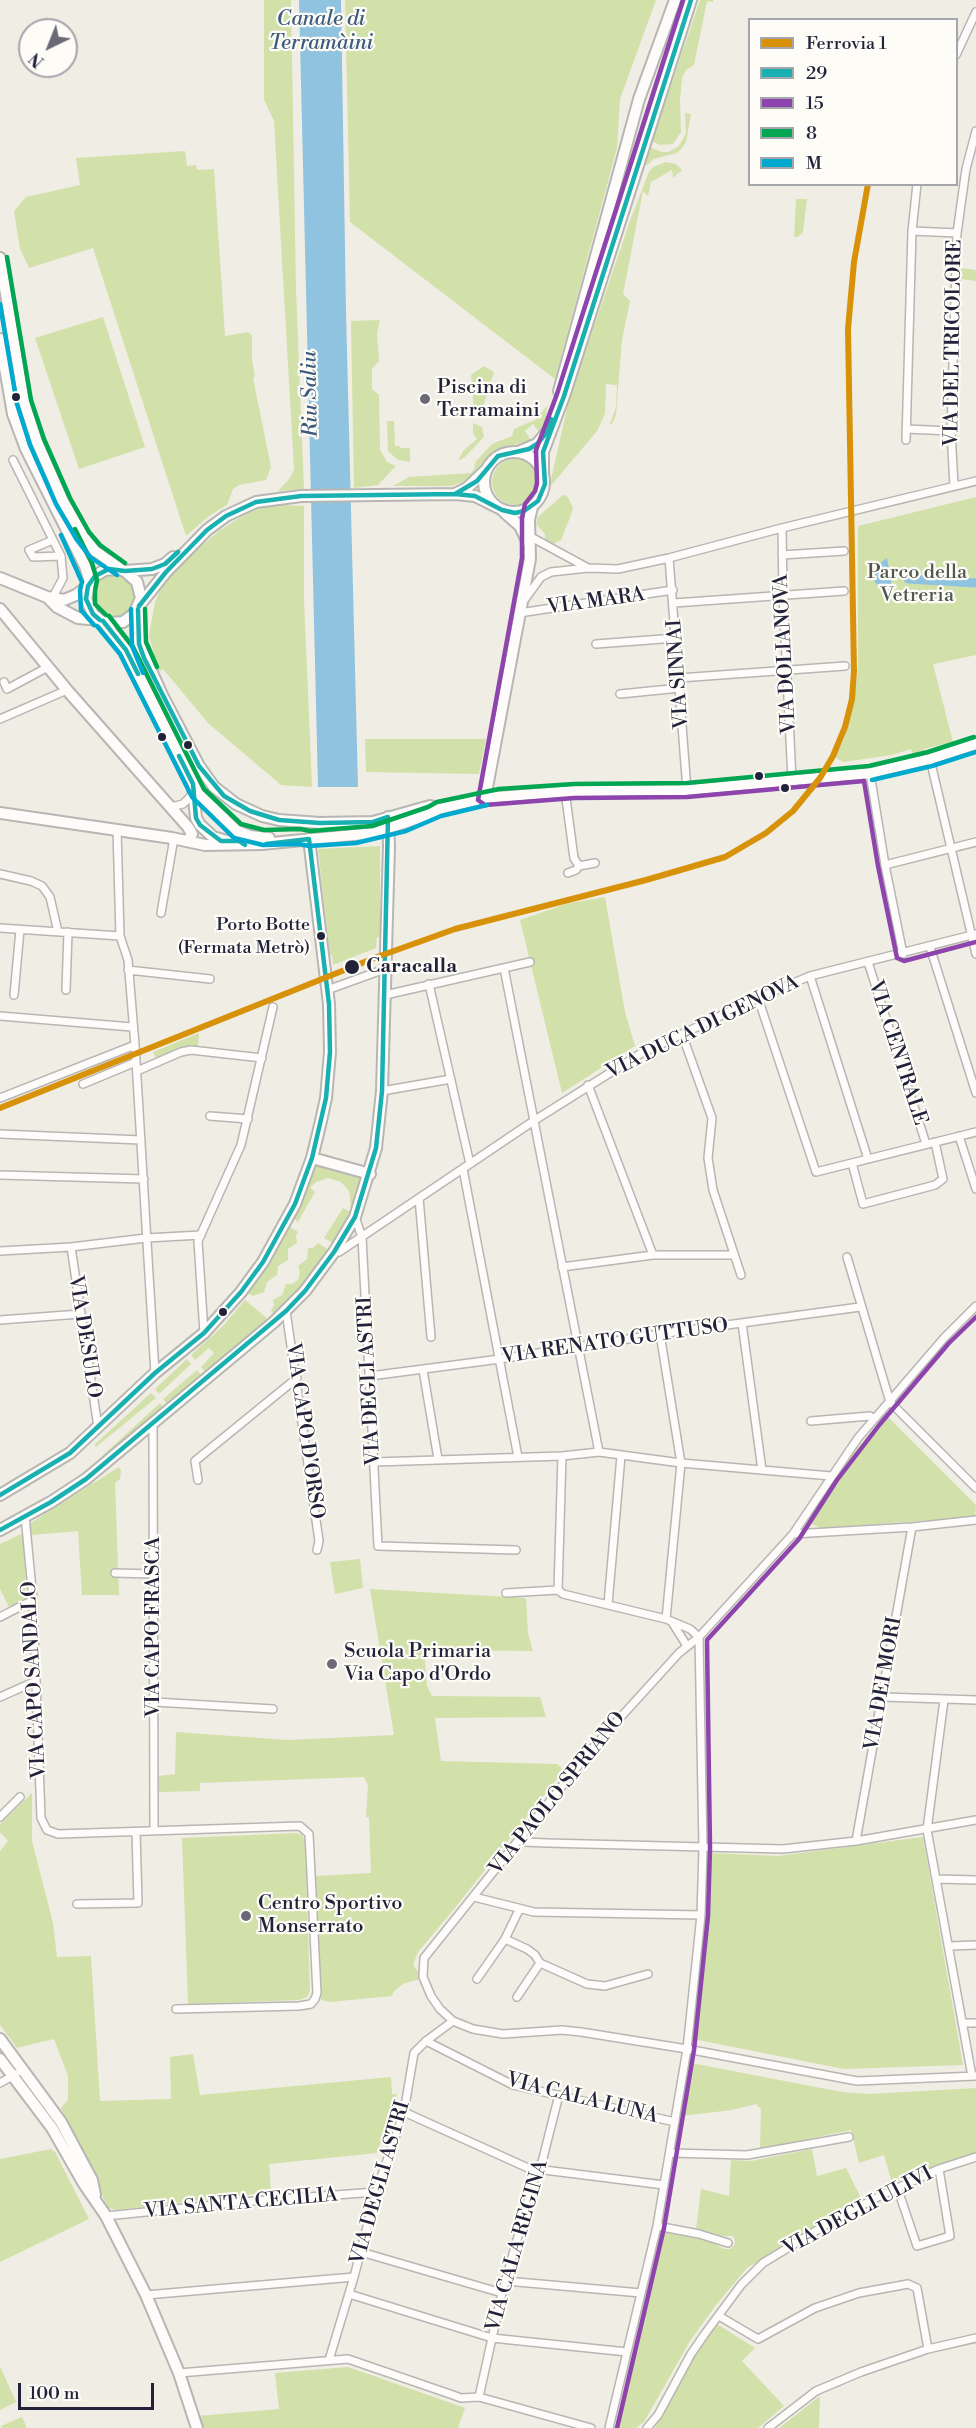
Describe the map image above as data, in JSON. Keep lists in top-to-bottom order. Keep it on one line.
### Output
{"streets":{"street":["VIA DEL TRICOLORE","VIA MARA","VIA DOLIANOVA","VIA SINNAI","VIA DUCA DI GENOVA","VIA CENTRALE","VIA DESULO","VIA RENATO GUTTUSO","VIA DEGLI ASTRI","VIA CAPO D'ORSO","VIA CAPO FRASCA","VIA CAPO SANDALO","VIA DEI MORI","VIA PAOLO SPRIANO","VIA CALA LUNA","VIA SANTA CECILIA","VIA DEGLI ULIVI","VIA CALA REGINA"]},"crossings":[["VIA MARA","VIA SINNAI"],["VIA DUCA DI GENOVA","VIA CENTRALE"],["VIA DUCA DI GENOVA","VIA DEGLI ASTRI"],["VIA RENATO GUTTUSO","VIA DEGLI ASTRI"],["VIA DEGLI ASTRI","VIA PAOLO SPRIANO"],["VIA DEGLI ASTRI","VIA CALA LUNA"],["VIA DEGLI ASTRI","VIA SANTA CECILIA"],["VIA CALA LUNA","VIA CALA REGINA"]],"water":["Canale di Terramàini","Riu Saliu"],"parks":["Parco della Vetreria"],"places":["Piscina di Terramaini","Porto Botte (Fermata Metrò)","Caracalla","Scuola Primaria Via Capo d'Ordo","Centro Sportivo Monserrato"],"lines":["transit line 29","transit line 15","rail line 1","transit line 8","transit line M"],"legend":["Ferrovia 1","29","15","8","M"],"scale_bar":"100 m","north":"bottom left"}
